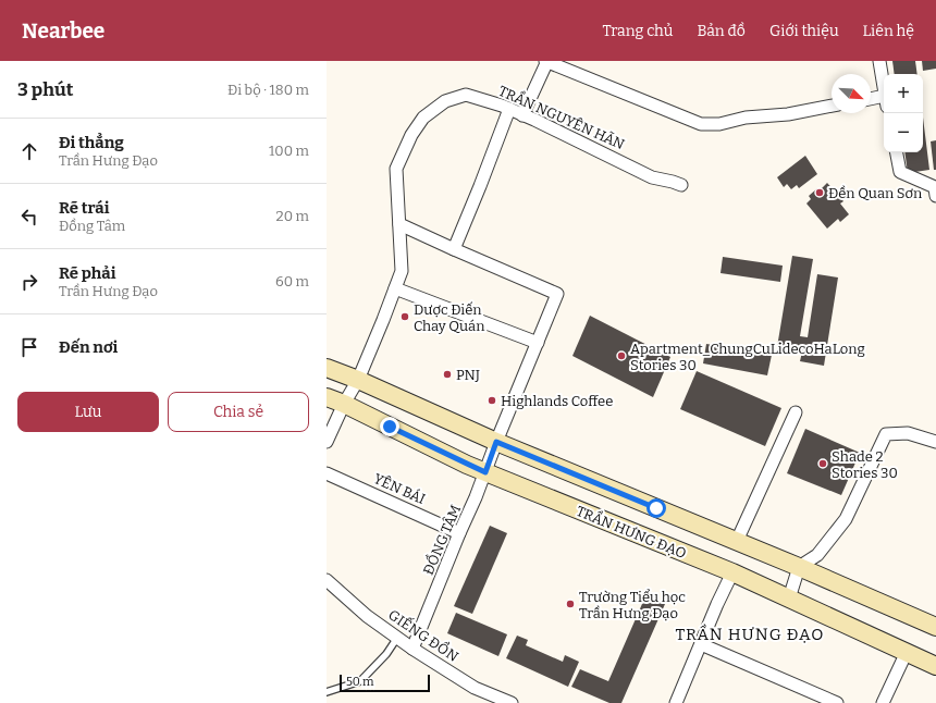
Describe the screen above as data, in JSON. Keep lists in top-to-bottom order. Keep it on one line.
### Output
{"streets":{"main road":["TRẦN HƯNG ĐẠO"],"street":["TRẦN NGUYÊN HÃN","YÊN BÁI","ĐỒNG TÂM","GIẾNG ĐỒN"]},"crossings":[["TRẦN NGUYÊN HÃN","TRẦN HƯNG ĐẠO"],["YÊN BÁI","ĐỒNG TÂM"],["TRẦN HƯNG ĐẠO","ĐỒNG TÂM"],["ĐỒNG TÂM","GIẾNG ĐỒN"]],"districts":["TRẦN HƯNG ĐẠO"],"places":["Đền Quan Sơn","Dược Điến Chay Quán","Apartment_ChungCuLidecoHaLong Stories 30","PNJ","Highlands Coffee","Shade 2 Stories 30","Trường Tiểu học Trần Hưng Đạo"],"scale_bar":"50 m","north":"bottom right","page":{"header":"Nearbee","nav":["Trang chủ","Bản đồ","Giới thiệu","Liên hệ"],"heading":["3 phút","Đi bộ · 180 m"],"map_buttons":["+","−"],"list":[["Đi thẳng","Trần Hưng Đạo","100 m"],["Rẽ trái","Đồng Tâm","20 m"],["Rẽ phải","Trần Hưng Đạo","60 m"],"Đến nơi"],"buttons":["Lưu","Chia sẻ"],"scale":"50 m"}}
